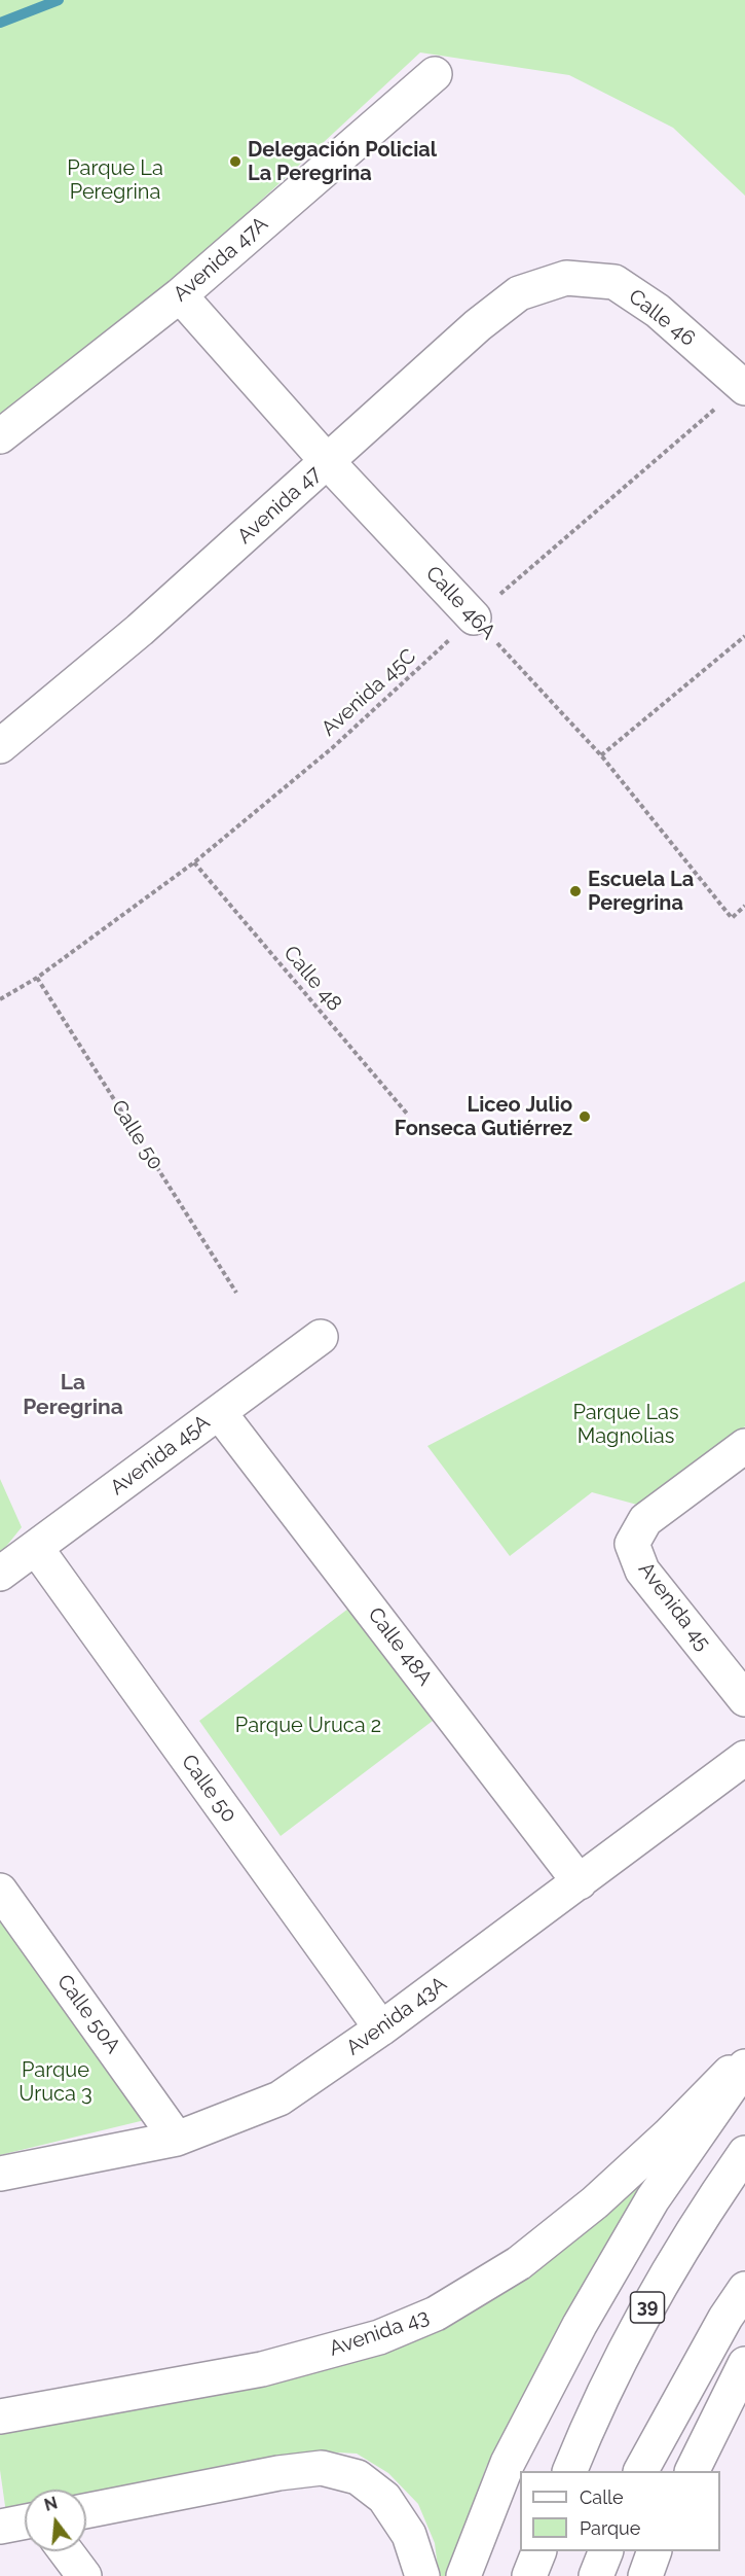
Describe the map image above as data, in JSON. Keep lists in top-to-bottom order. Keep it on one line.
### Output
{"streets":{"main road":["Avenida 47A","Calle 46","Avenida 47","Calle 46A","Calle 50","Avenida 45A","Avenida 45","Calle 48A","Calle 50A","Avenida 43A","39","Avenida 43"],"path":["Avenida 45C","Calle 48"]},"crossings":[["Avenida 47A","Calle 46A"],["Calle 46","Avenida 47"],["Calle 46","Avenida 45C"],["Avenida 47","Calle 46A"],["Calle 46A","Avenida 45C"],["Avenida 45C","Calle 48"],["Avenida 45C","Calle 50"],["Calle 50","Avenida 45A"],["Calle 50","Avenida 43A"],["Avenida 45A","Calle 48A"],["Calle 48A","Avenida 43A"],["Calle 50A","Avenida 43A"]],"districts":["La Peregrina"],"parks":["Parque La Peregrina","Parque Las Magnolias","Parque Uruca 2","Parque Uruca 3"],"places":["Delegación Policial La Peregrina","Escuela La Peregrina","Liceo Julio Fonseca Gutiérrez"],"legend":["Calle","Parque"],"north":"top"}
